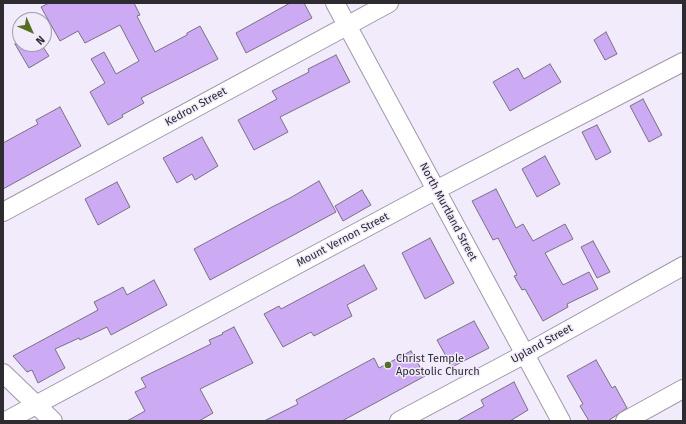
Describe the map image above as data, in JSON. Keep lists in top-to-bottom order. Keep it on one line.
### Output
{"streets":{"street":["Kedron Street","North Murtland Street","Mount Vernon Street","Upland Street"]},"crossings":[["Kedron Street","North Murtland Street"],["North Murtland Street","Mount Vernon Street"],["North Murtland Street","Upland Street"]],"places":["Christ Temple Apostolic Church"],"north":"bottom right"}
